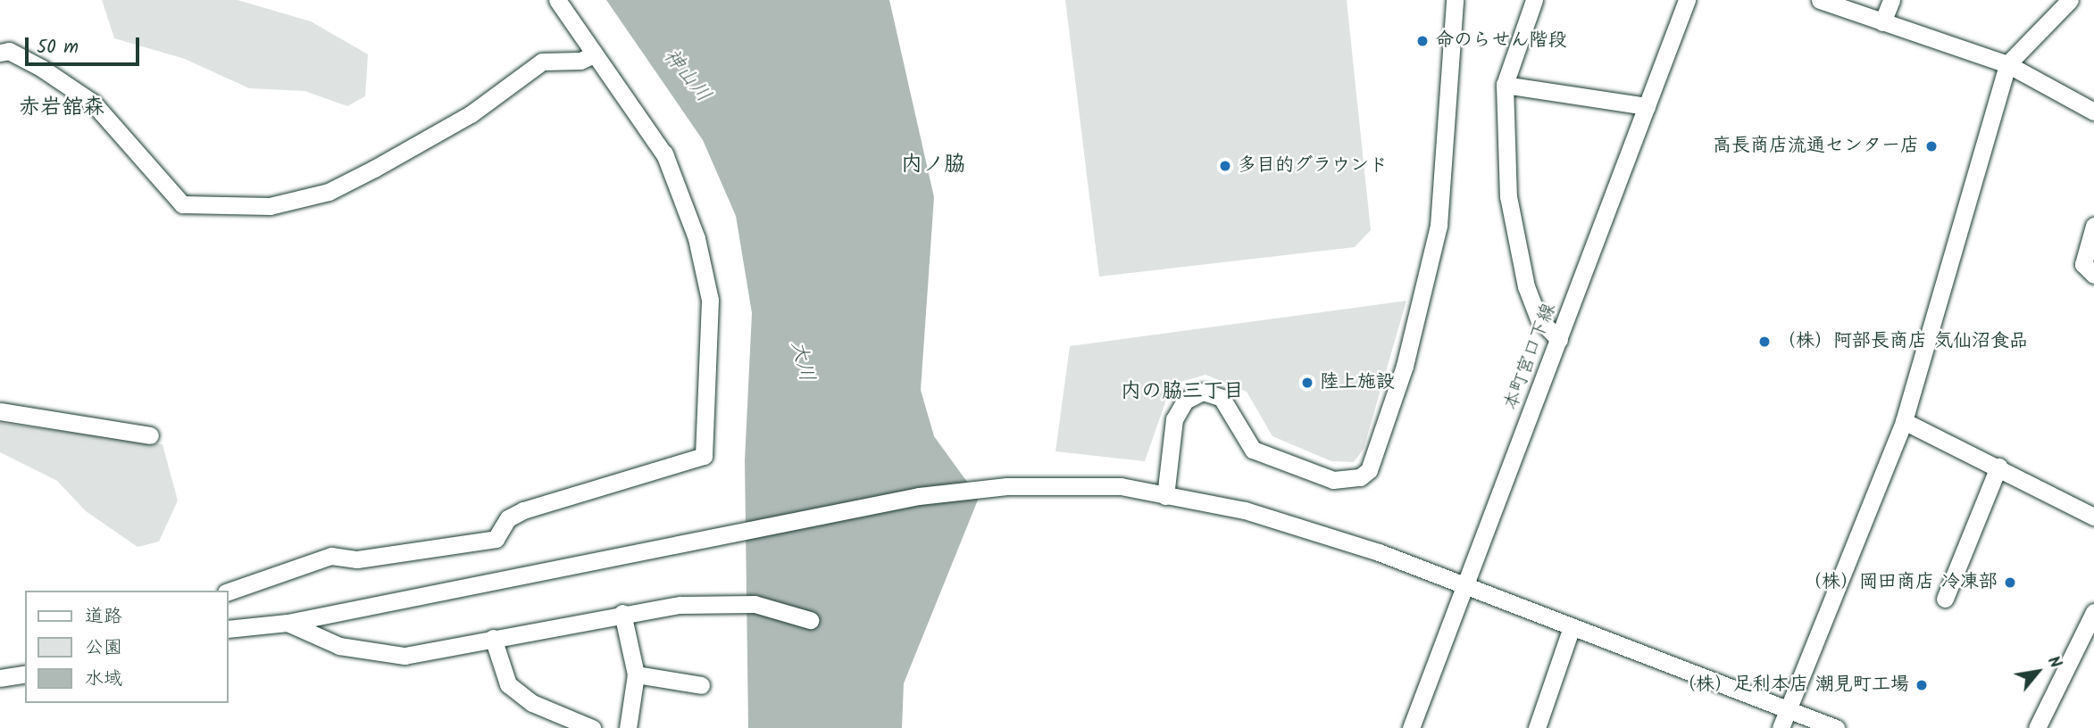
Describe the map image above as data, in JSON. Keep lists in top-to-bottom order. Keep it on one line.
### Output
{"streets":{"street":["本町宮口下線"]},"districts":["赤岩舘森","内ノ脇","内の脇三丁目"],"water":["神山川","大川"],"places":["命のらせん階段","高長商店流通センター店","多目的グラウンド","（株）阿部長商店 気仙沼食品","陸上施設","（株）岡田商店 冷凍部","（株）足利本店 潮見町工場"],"legend":["道路","公園","水域"],"scale_bar":"50 m","north":"top right"}
